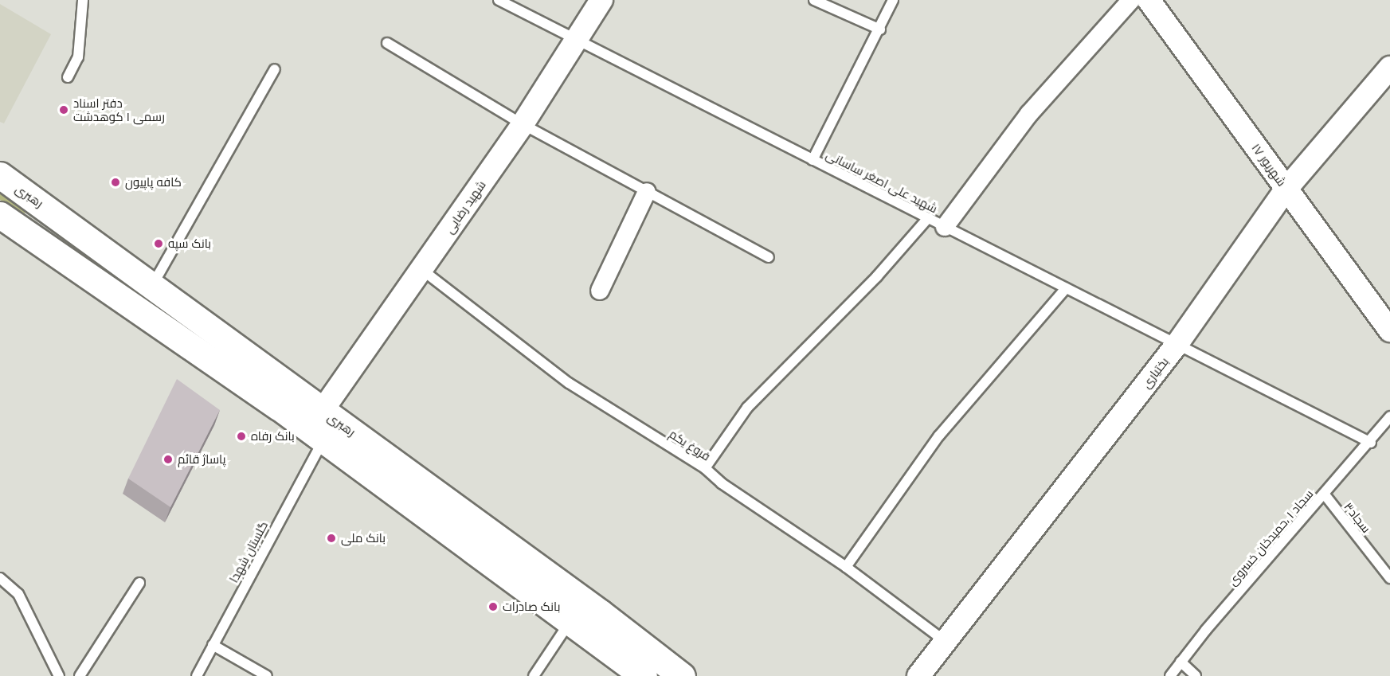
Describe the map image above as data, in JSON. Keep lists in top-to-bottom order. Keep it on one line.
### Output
{"streets":{"main road":["رهبری"],"street":["۱۷ شهریور","شهید رضایی","بختیاری"],"lane":["شهید علی اصغر ساسانی","فروغ یکم","سجاد۳","سجاد ۱ ،حمیدخان خسروی","گلستان شهدا"]},"crossings":[["۱۷ شهریور","بختیاری"],["شهید علی اصغر ساسانی","شهید رضایی"],["شهید علی اصغر ساسانی","بختیاری"],["شهید علی اصغر ساسانی","سجاد ۱ ،حمیدخان خسروی"],["رهبری","شهید رضایی"],["رهبری","گلستان شهدا"],["شهید رضایی","فروغ یکم"],["بختیاری","فروغ یکم"],["سجاد۳","سجاد ۱ ،حمیدخان خسروی"]],"places":["دفتر اسناد رسمی ۱ کوهدشت","کافه پاپیون","بانک سپه","بانک رفاه","پاساژ قائم","بانک ملی","بانک صادرات"]}
